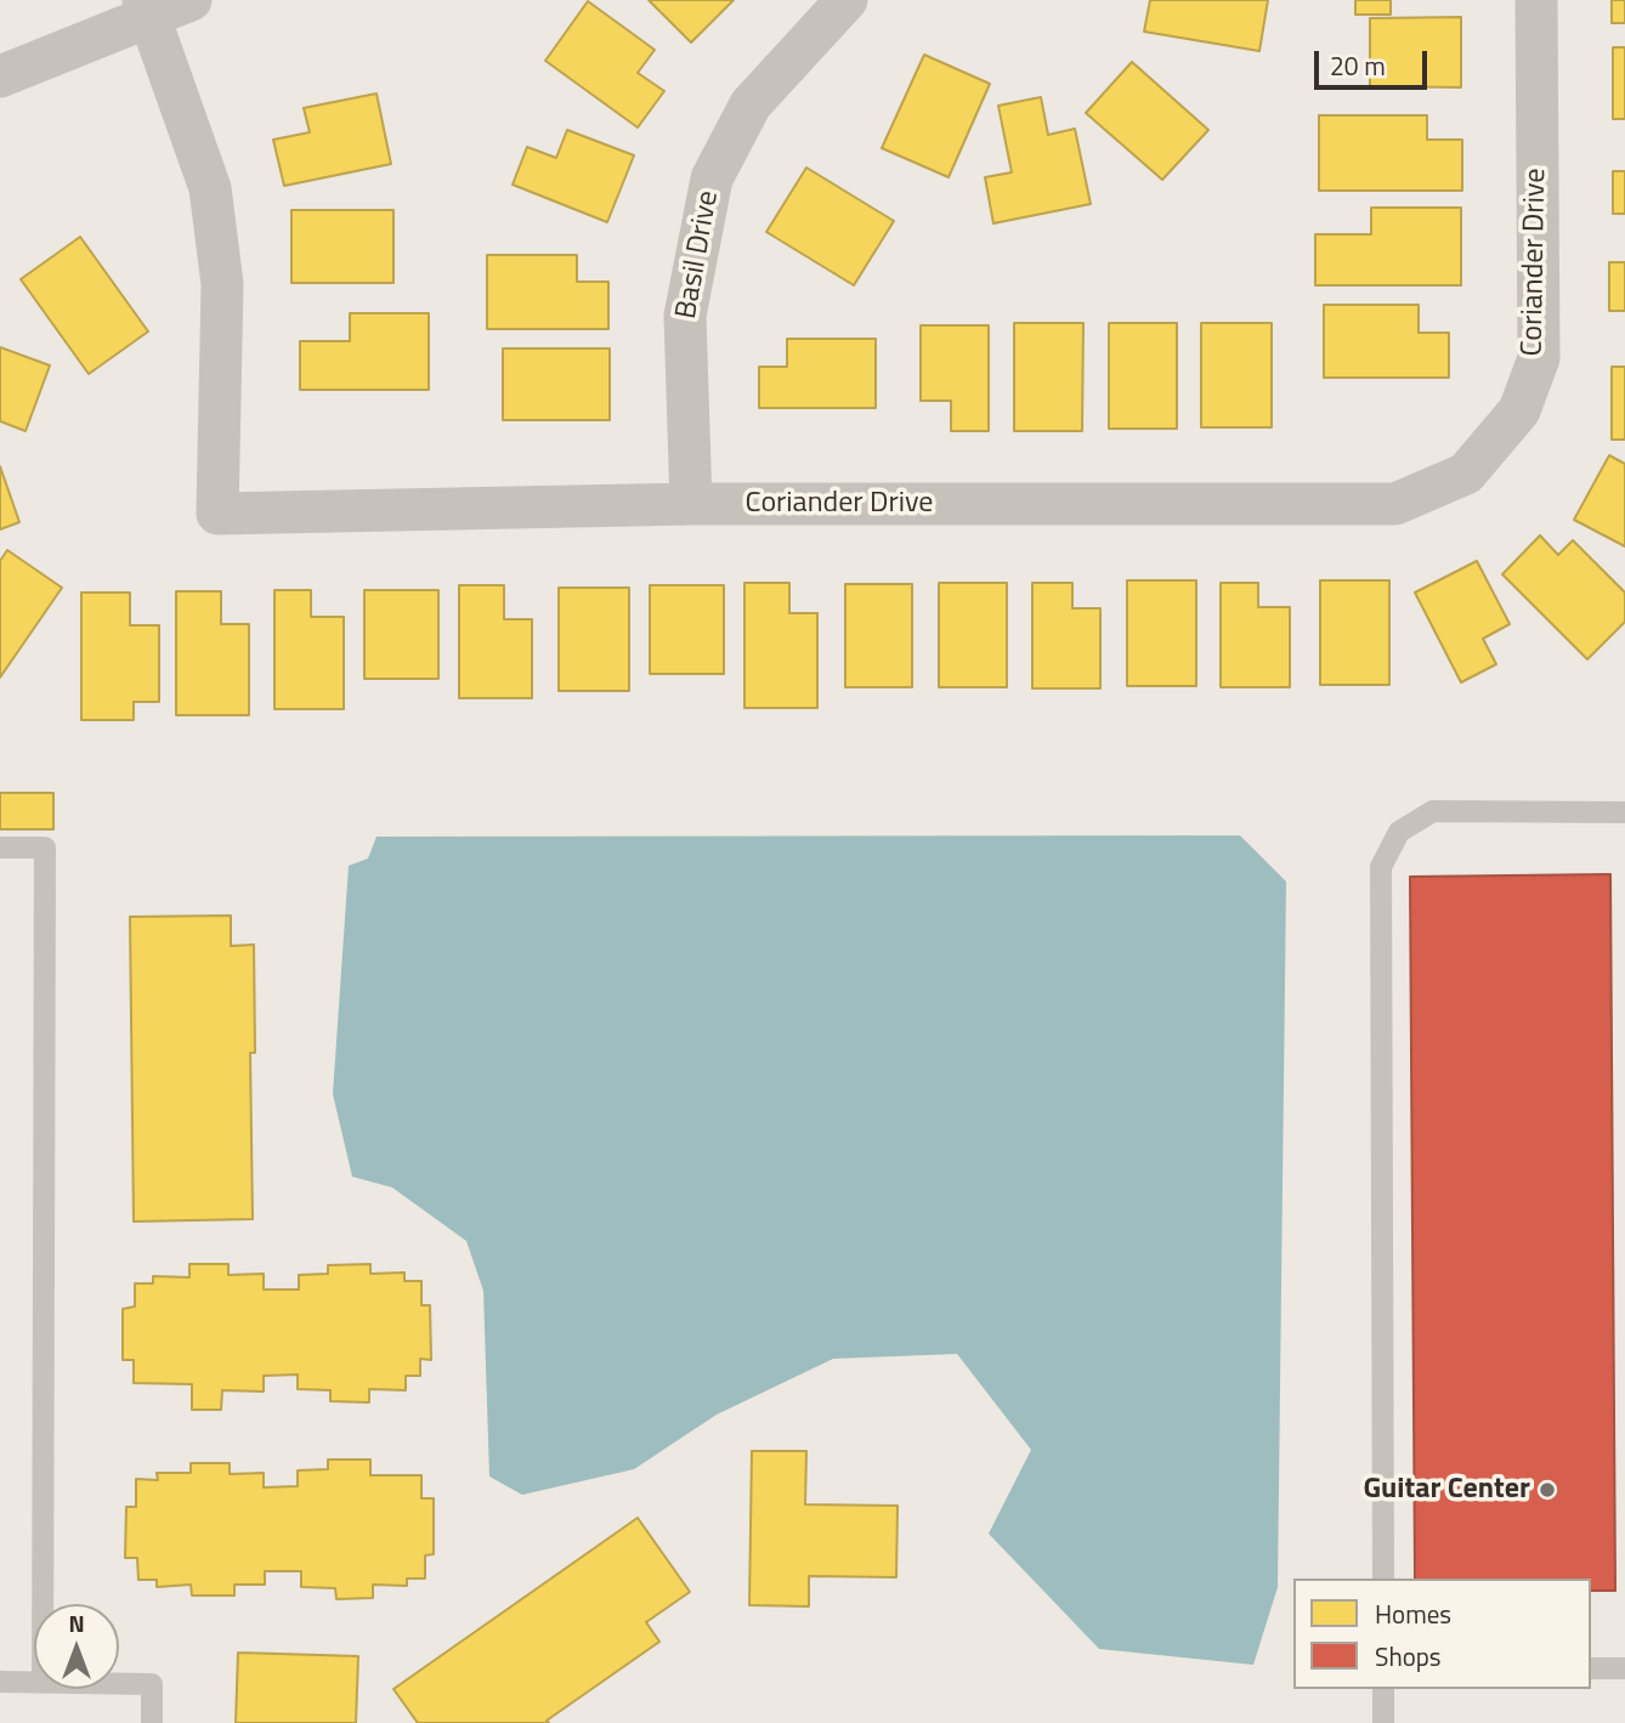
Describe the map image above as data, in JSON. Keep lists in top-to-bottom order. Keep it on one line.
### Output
{"streets":{"street":["Basil Drive","Coriander Drive"]},"crossings":[["Basil Drive","Coriander Drive"]],"places":["Guitar Center"],"legend":["Homes","Shops"],"scale_bar":"20 m","north":"top"}
